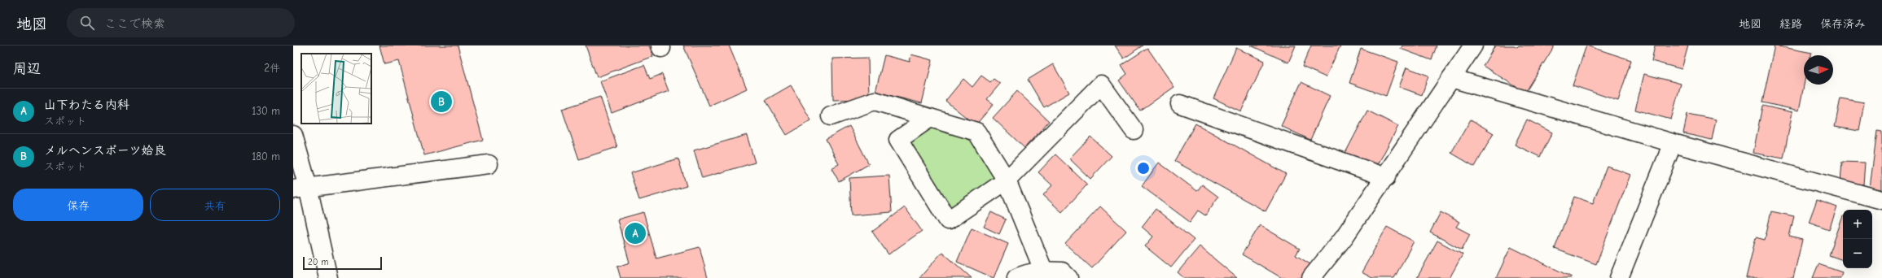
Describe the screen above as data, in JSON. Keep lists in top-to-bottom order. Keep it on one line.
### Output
{"scale_bar":"20 m","north":"right","page":{"header":"地図","search":"ここで検索","nav":["地図","経路","保存済み"],"heading":["周辺","2件"],"list":[{"mark":"A","name":"山下わたる内科","note":"スポット","value":"130 m"},{"mark":"B","name":"メルヘンスポーツ姶良","note":"スポット","value":"180 m"}],"pins":["B","A"],"buttons":["保存","共有"],"map_buttons":["+","−"],"scale":"20 m"}}
